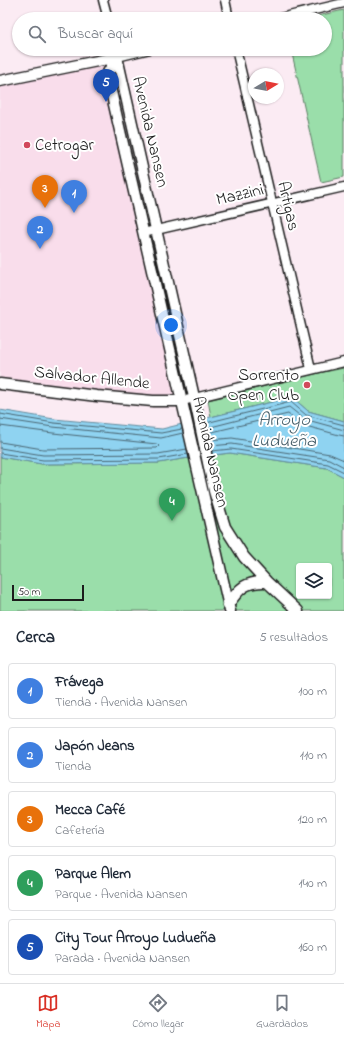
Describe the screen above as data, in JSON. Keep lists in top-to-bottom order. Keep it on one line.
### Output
{"streets":{"street":["Avenida Nansen","Mazzini","Artigas","Salvador Allende"]},"crossings":[["Avenida Nansen","Mazzini"],["Avenida Nansen","Salvador Allende"],["Mazzini","Artigas"]],"water":["Arroyo Ludueña"],"places":["Cetrogar","Sorrento Open Club"],"scale_bar":"50 m","north":"right","page":{"search":"Buscar aquí","pins":["5","3","1","2","4"],"scale":"50 m","heading":["Cerca","5 resultados"],"list":[{"mark":"1","name":"Frávega","note":"Tienda · Avenida Nansen","value":"100 m"},{"mark":"2","name":"Japón Jeans","note":"Tienda","value":"110 m"},{"mark":"3","name":"Mecca Café","note":"Cafetería","value":"120 m"},{"mark":"4","name":"Parque Alem","note":"Parque · Avenida Nansen","value":"140 m"},{"mark":"5","name":"City Tour Arroyo Ludueña","note":"Parada · Avenida Nansen","value":"160 m"}],"nav":["Mapa","Cómo llegar","Guardados"]}}
